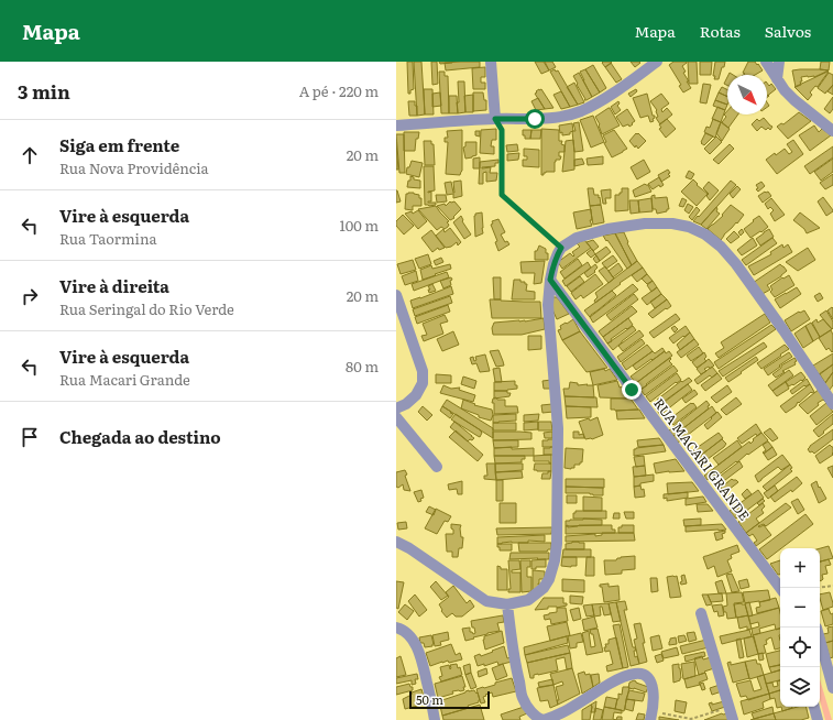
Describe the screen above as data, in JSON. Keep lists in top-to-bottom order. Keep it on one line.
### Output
{"streets":{"street":["RUA MACARI GRANDE"]},"scale_bar":"50 m","north":"bottom right","page":{"header":"Mapa","nav":["Mapa","Rotas","Salvos"],"heading":["3 min","A pé · 220 m"],"list":[["Siga em frente","Rua Nova Providência","20 m"],["Vire à esquerda","Rua Taormina","100 m"],["Vire à direita","Rua Seringal do Rio Verde","20 m"],["Vire à esquerda","Rua Macari Grande","80 m"],"Chegada ao destino"],"map_buttons":["+","−"],"scale":"50 m"}}
